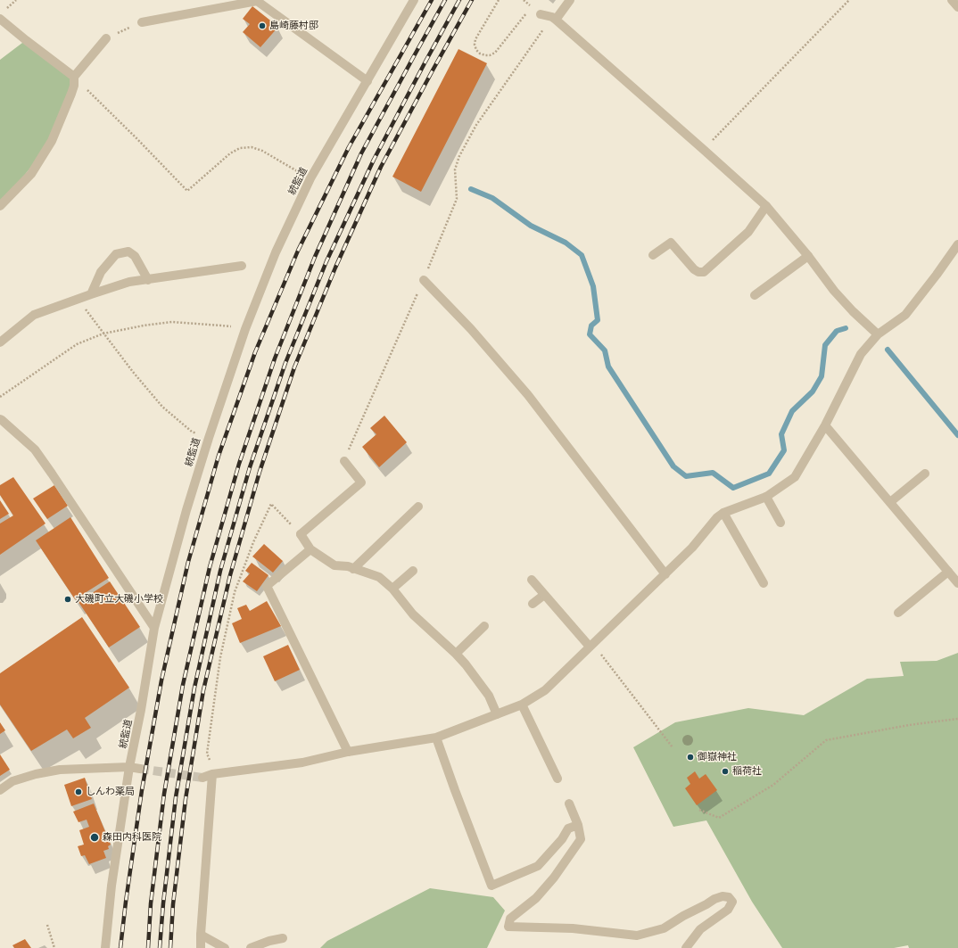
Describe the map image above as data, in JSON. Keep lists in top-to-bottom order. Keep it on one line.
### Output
{"streets":{"street":["統監道"]},"places":["島崎藤村邸","大磯町立大磯小学校","御嶽神社","稲荷社","しんわ薬局","森田内科医院"]}
